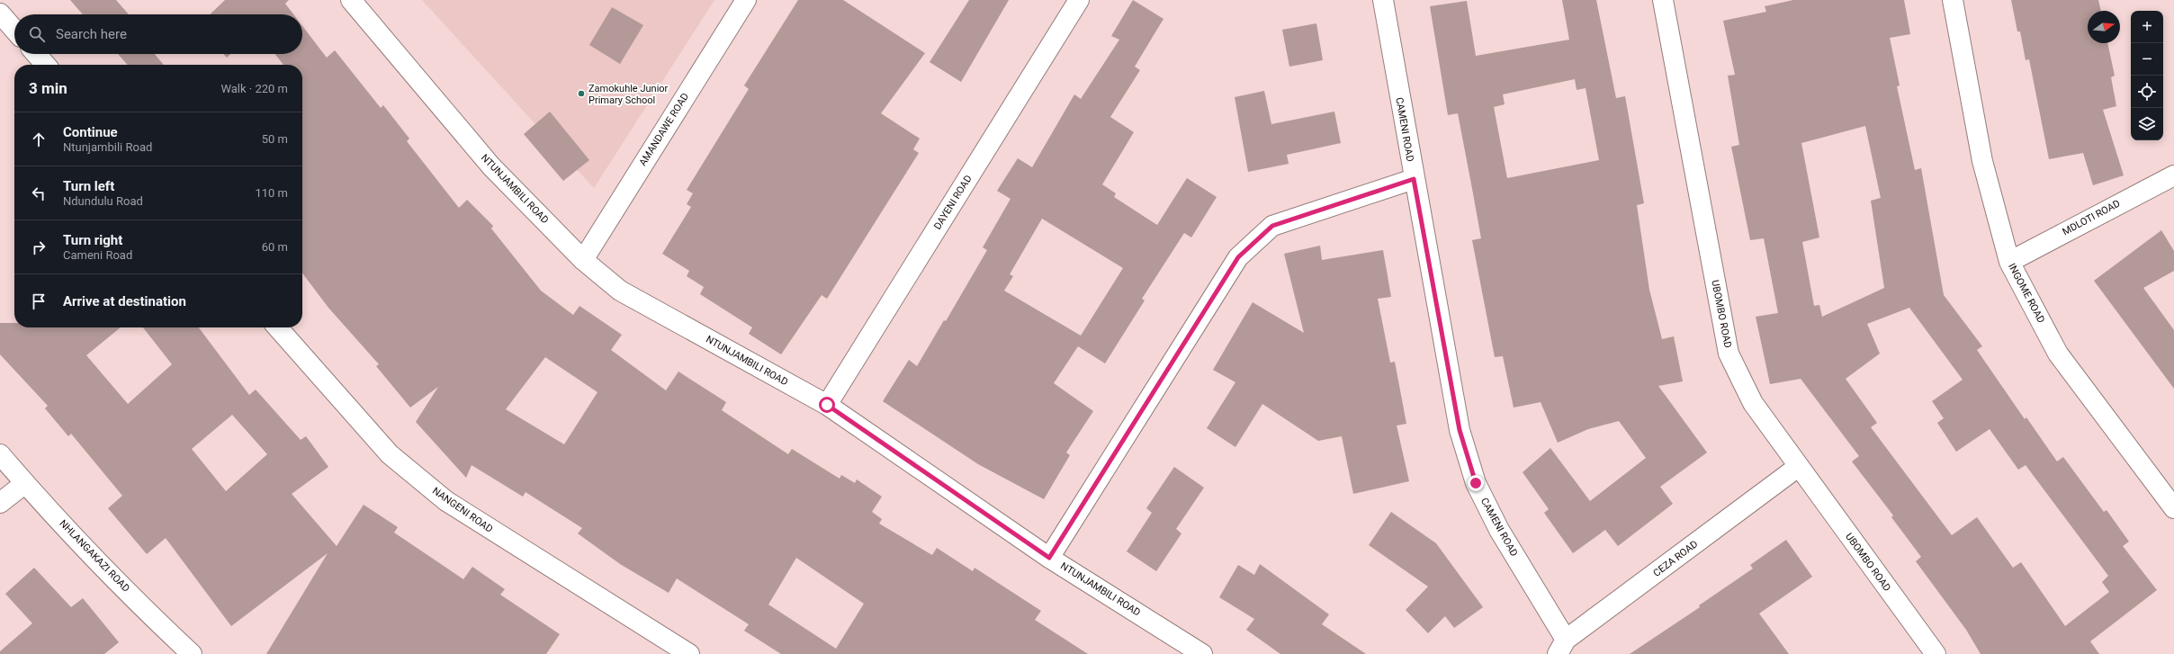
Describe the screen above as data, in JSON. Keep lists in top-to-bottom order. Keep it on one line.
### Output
{"streets":{"street":["AMANDAWE ROAD","CAMENI ROAD","NTUNJAMBILI ROAD","DAYENI ROAD","MDLOTI ROAD","INGOME ROAD","UBOMBO ROAD","NANGENI ROAD","NHLANGAKAZI ROAD","CEZA ROAD"]},"crossings":[["AMANDAWE ROAD","NTUNJAMBILI ROAD"],["CAMENI ROAD","CEZA ROAD"],["NTUNJAMBILI ROAD","DAYENI ROAD"],["MDLOTI ROAD","INGOME ROAD"],["UBOMBO ROAD","CEZA ROAD"]],"places":["Zamokuhle Junior Primary School"],"north":"right","page":{"map_buttons":["+","−"],"search":"Search here","heading":["3 min","Walk · 220 m"],"list":[["Continue","Ntunjambili Road","50 m"],["Turn left","Ndundulu Road","110 m"],["Turn right","Cameni Road","60 m"],"Arrive at destination"]}}
